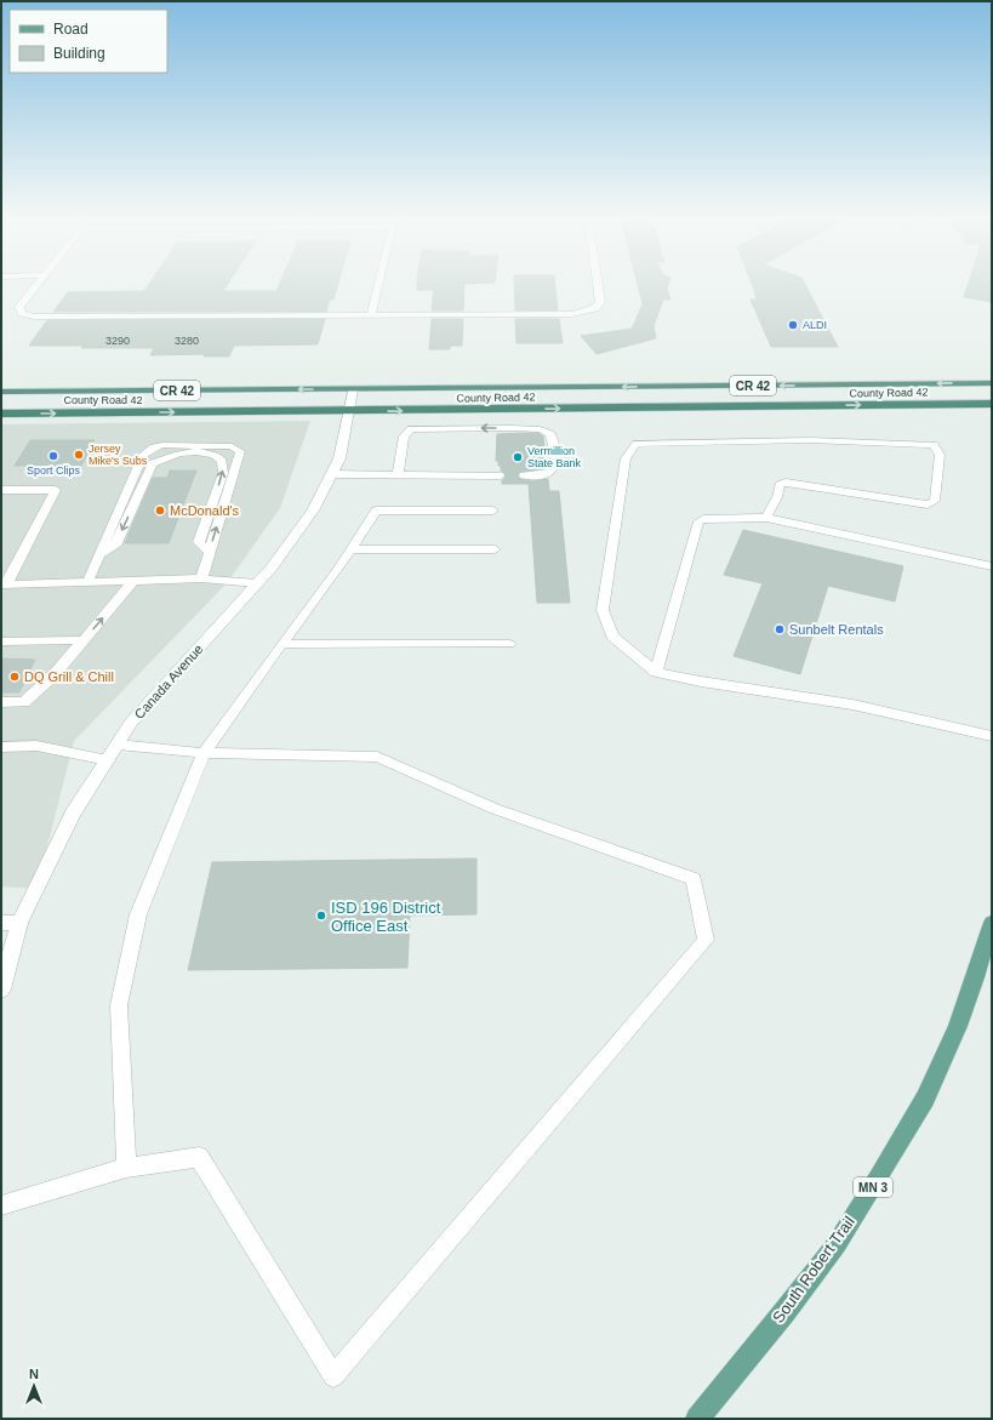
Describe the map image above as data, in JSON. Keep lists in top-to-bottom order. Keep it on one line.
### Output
{"streets":{"highway":["CR 42","County Road 42"],"main road":["MN 3","South Robert Trail"],"street":["Canada Avenue"]},"crossings":[["County Road 42","Canada Avenue"]],"places":["ALDI","Jersey Mike's Subs","Sport Clips","Vermillion State Bank","McDonald's","Sunbelt Rentals","DQ Grill & Chill","ISD 196 District Office East"],"house_numbers":["3290","3280"],"legend":["Road","Building"],"north":"top"}
